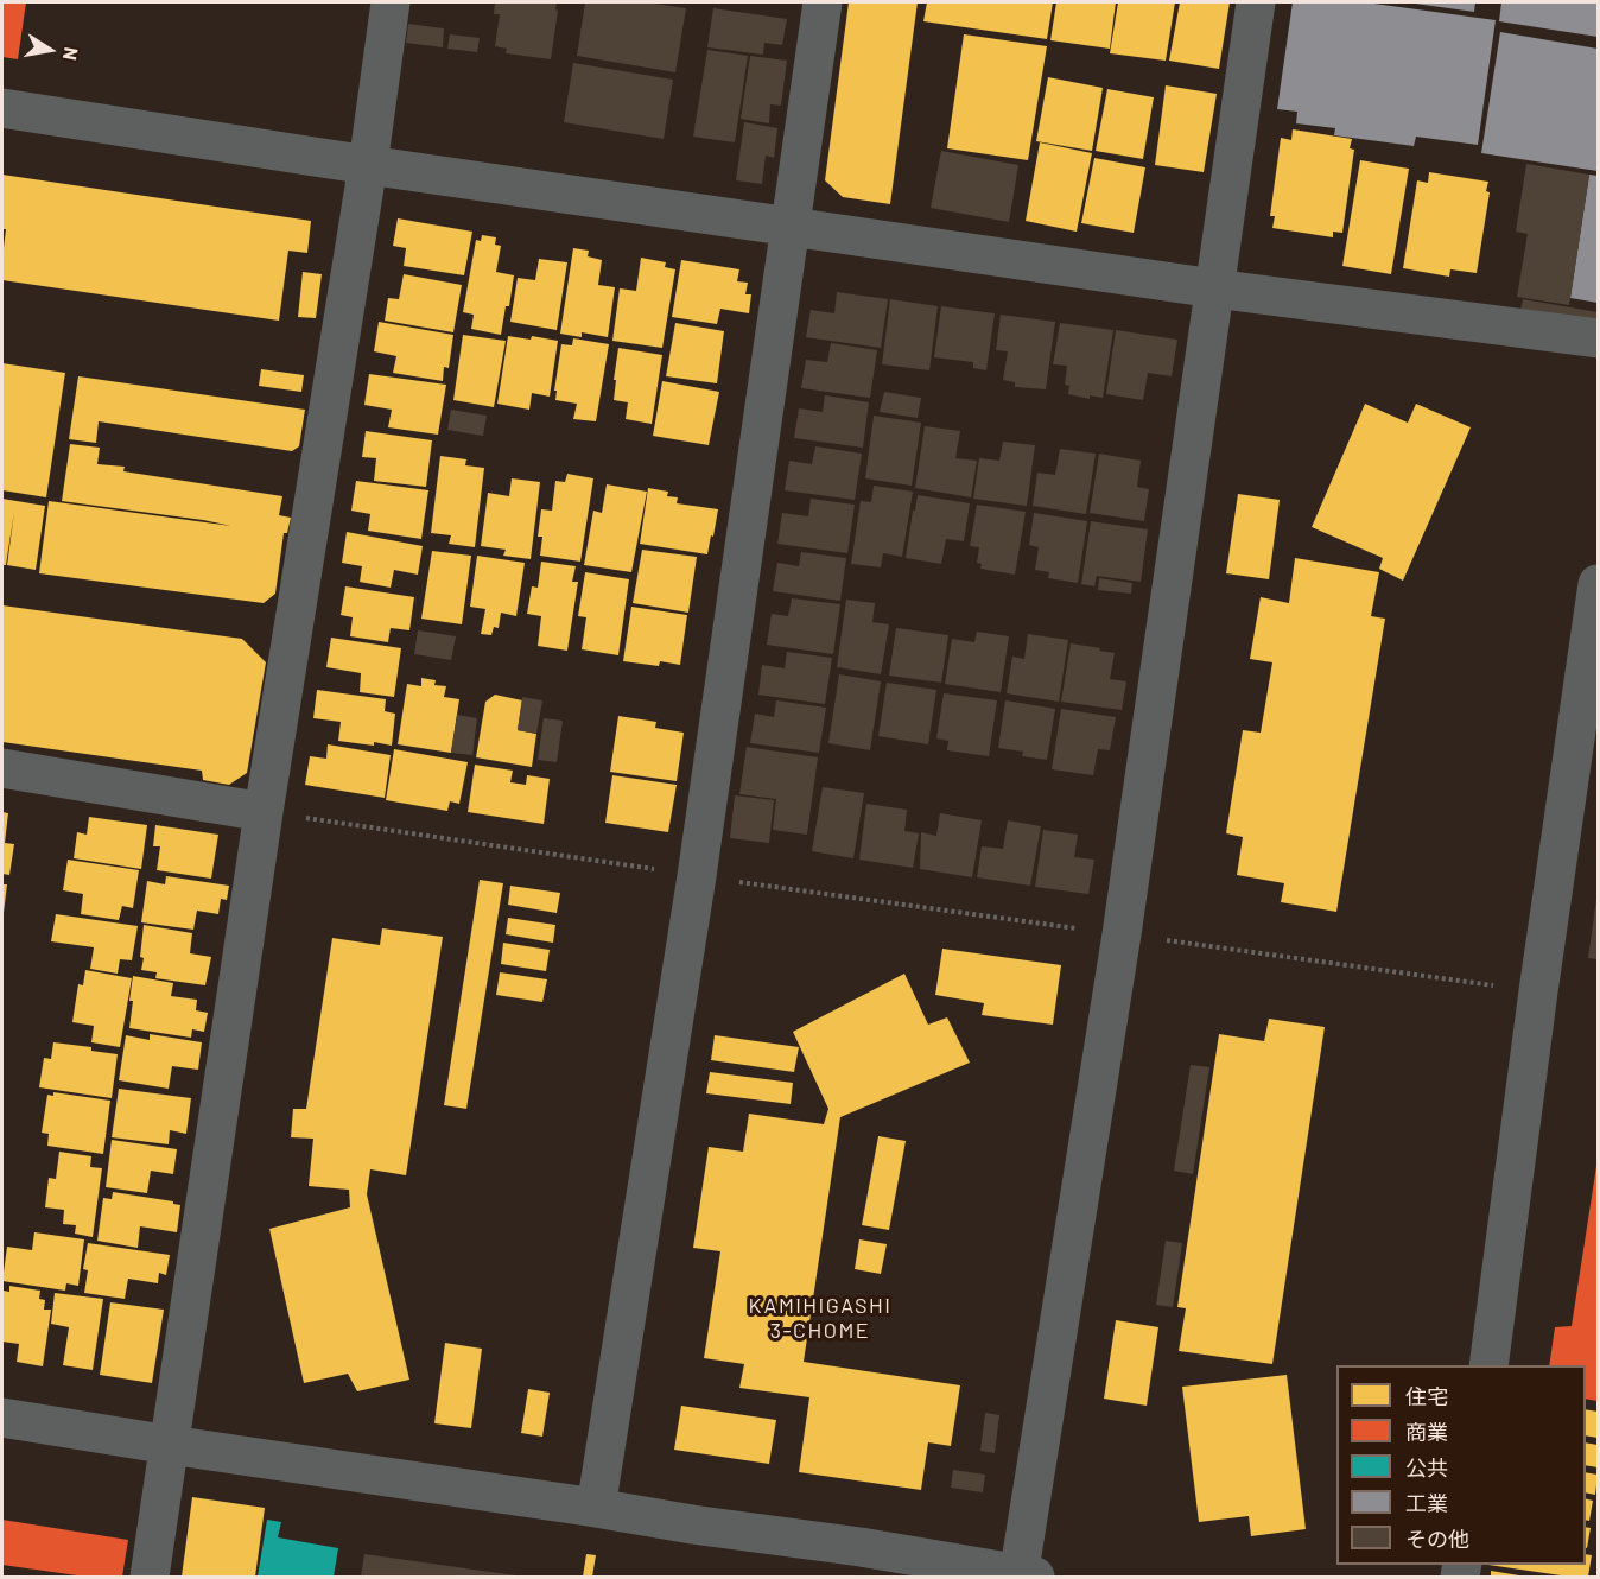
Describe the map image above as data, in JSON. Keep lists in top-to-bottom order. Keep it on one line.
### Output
{"districts":["KAMIHIGASHI 3-CHOME"],"legend":["住宅","商業","公共","工業","その他"],"north":"right"}
